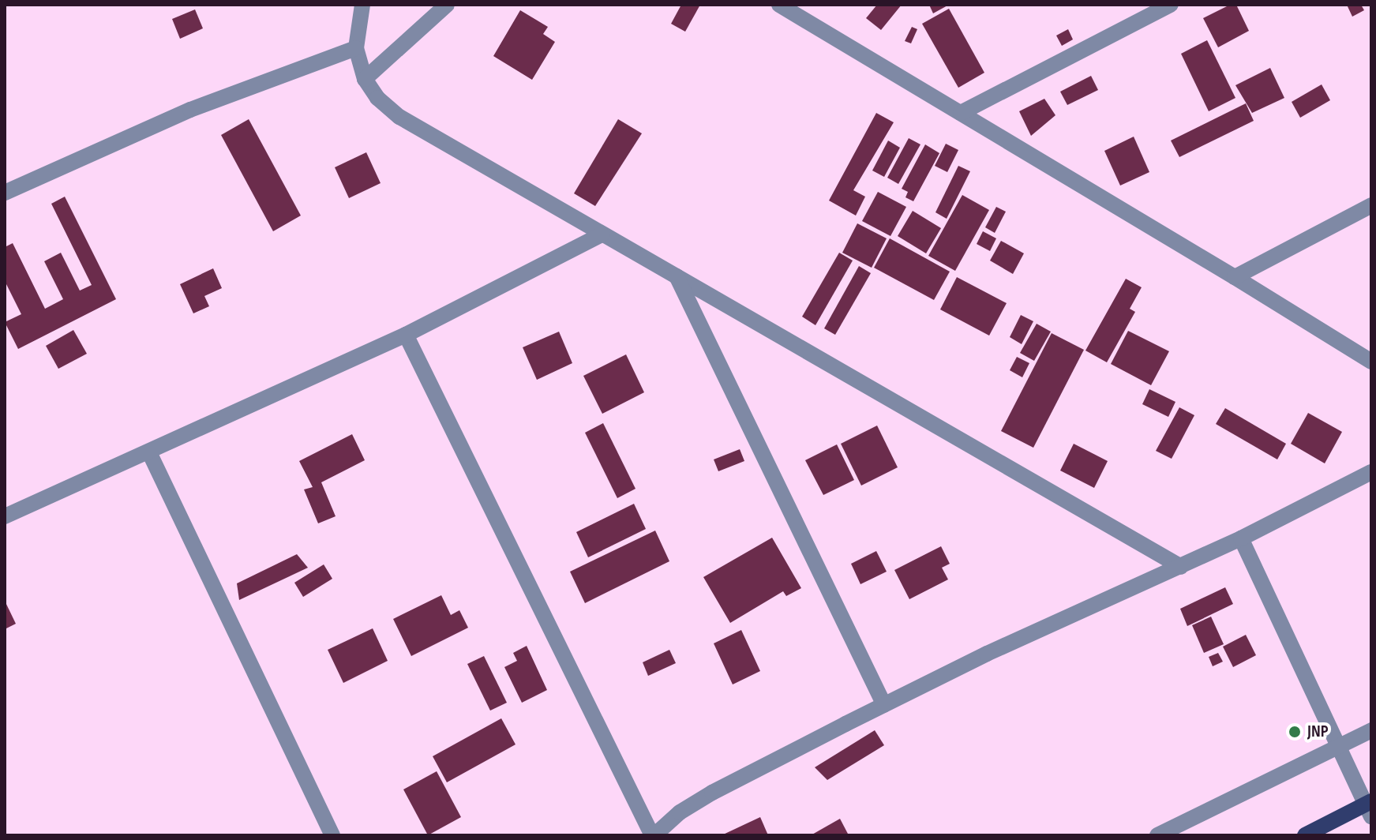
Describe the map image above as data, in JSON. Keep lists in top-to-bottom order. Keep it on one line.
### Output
{"places":["JNP"]}
